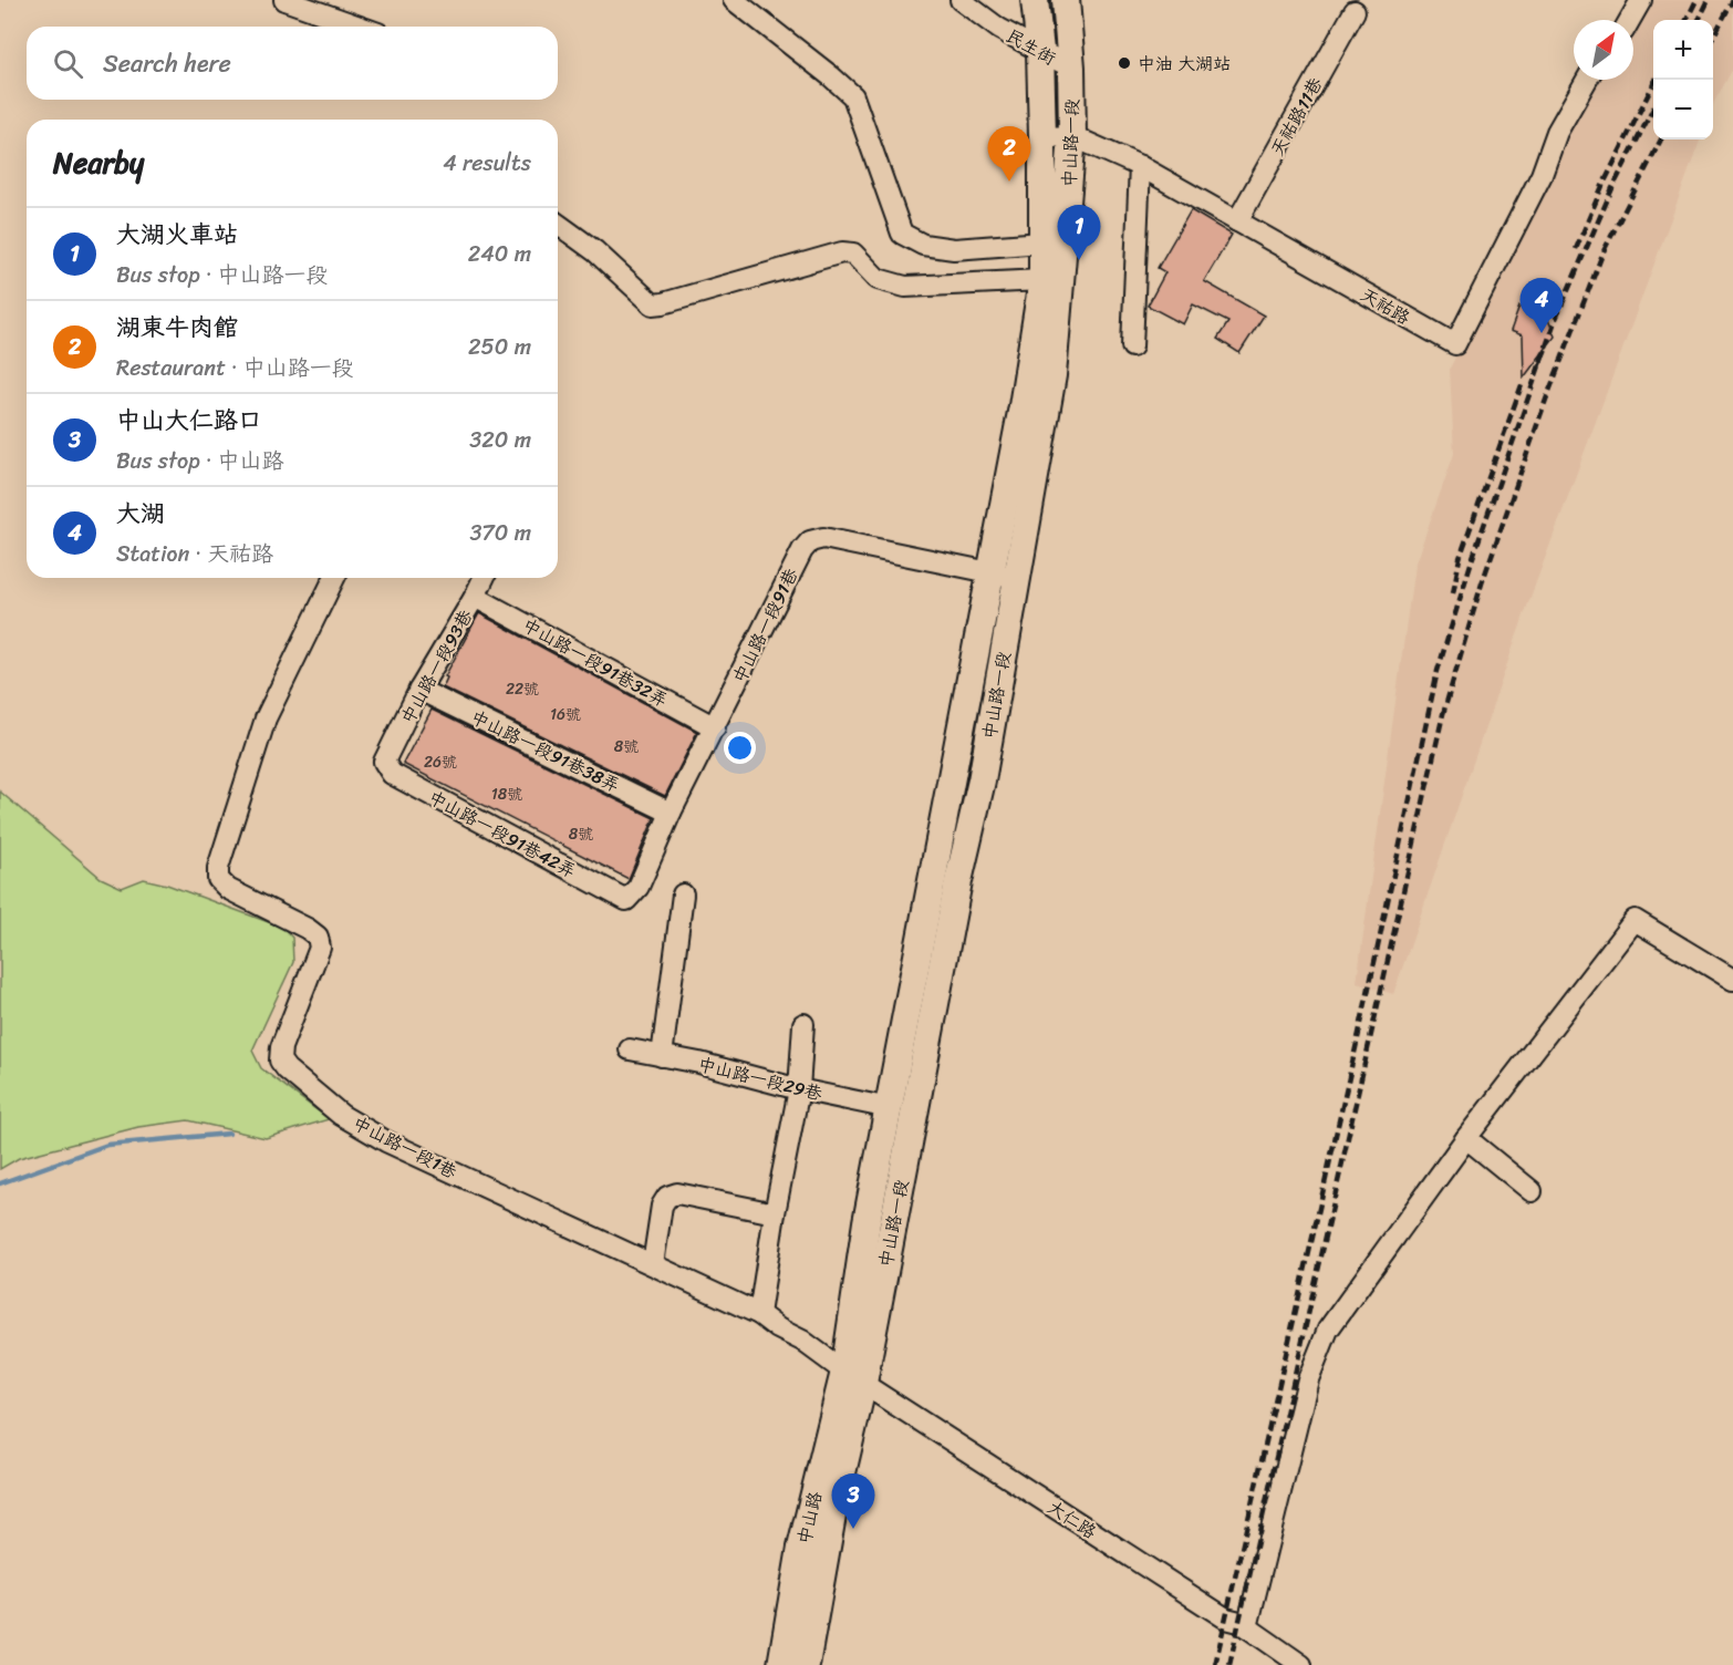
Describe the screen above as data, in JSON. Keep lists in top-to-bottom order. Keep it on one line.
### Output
{"streets":{"main road":["中山路一段","中山路"],"street":["民生街","天祐路11巷","天祐路","中山路一段91巷","中山路一段91巷32弄","中山路一段93巷","中山路一段91巷38弄","中山路一段91巷42弄","中山路一段29巷","中山路一段1巷","大仁路"]},"crossings":[["民生街","中山路一段"],["天祐路11巷","天祐路"],["中山路一段","天祐路"],["中山路一段","中山路一段91巷"],["中山路一段","中山路一段29巷"],["中山路一段","中山路一段1巷"],["中山路一段","中山路"],["中山路一段","大仁路"],["中山路一段91巷","中山路一段91巷32弄"],["中山路一段91巷","中山路一段91巷38弄"],["中山路一段91巷","中山路一段91巷42弄"],["中山路一段91巷32弄","中山路一段93巷"],["中山路一段93巷","中山路一段91巷38弄"],["中山路一段93巷","中山路一段91巷42弄"],["中山路一段1巷","中山路"],["中山路一段1巷","大仁路"],["中山路","大仁路"]],"places":["中油 大湖站"],"house_numbers":["22號","16號","8號","26號","18號","8號"],"north":"top right","page":{"map_buttons":["+","−"],"search":"Search here","heading":["Nearby","4 results"],"pins":["2","1","4","3"],"list":[{"mark":"1","name":"大湖火車站","note":"Bus stop · 中山路一段","value":"240 m"},{"mark":"2","name":"湖東牛肉館","note":"Restaurant · 中山路一段","value":"250 m"},{"mark":"3","name":"中山大仁路口","note":"Bus stop · 中山路","value":"320 m"},{"mark":"4","name":"大湖","note":"Station · 天祐路","value":"370 m"}]}}
